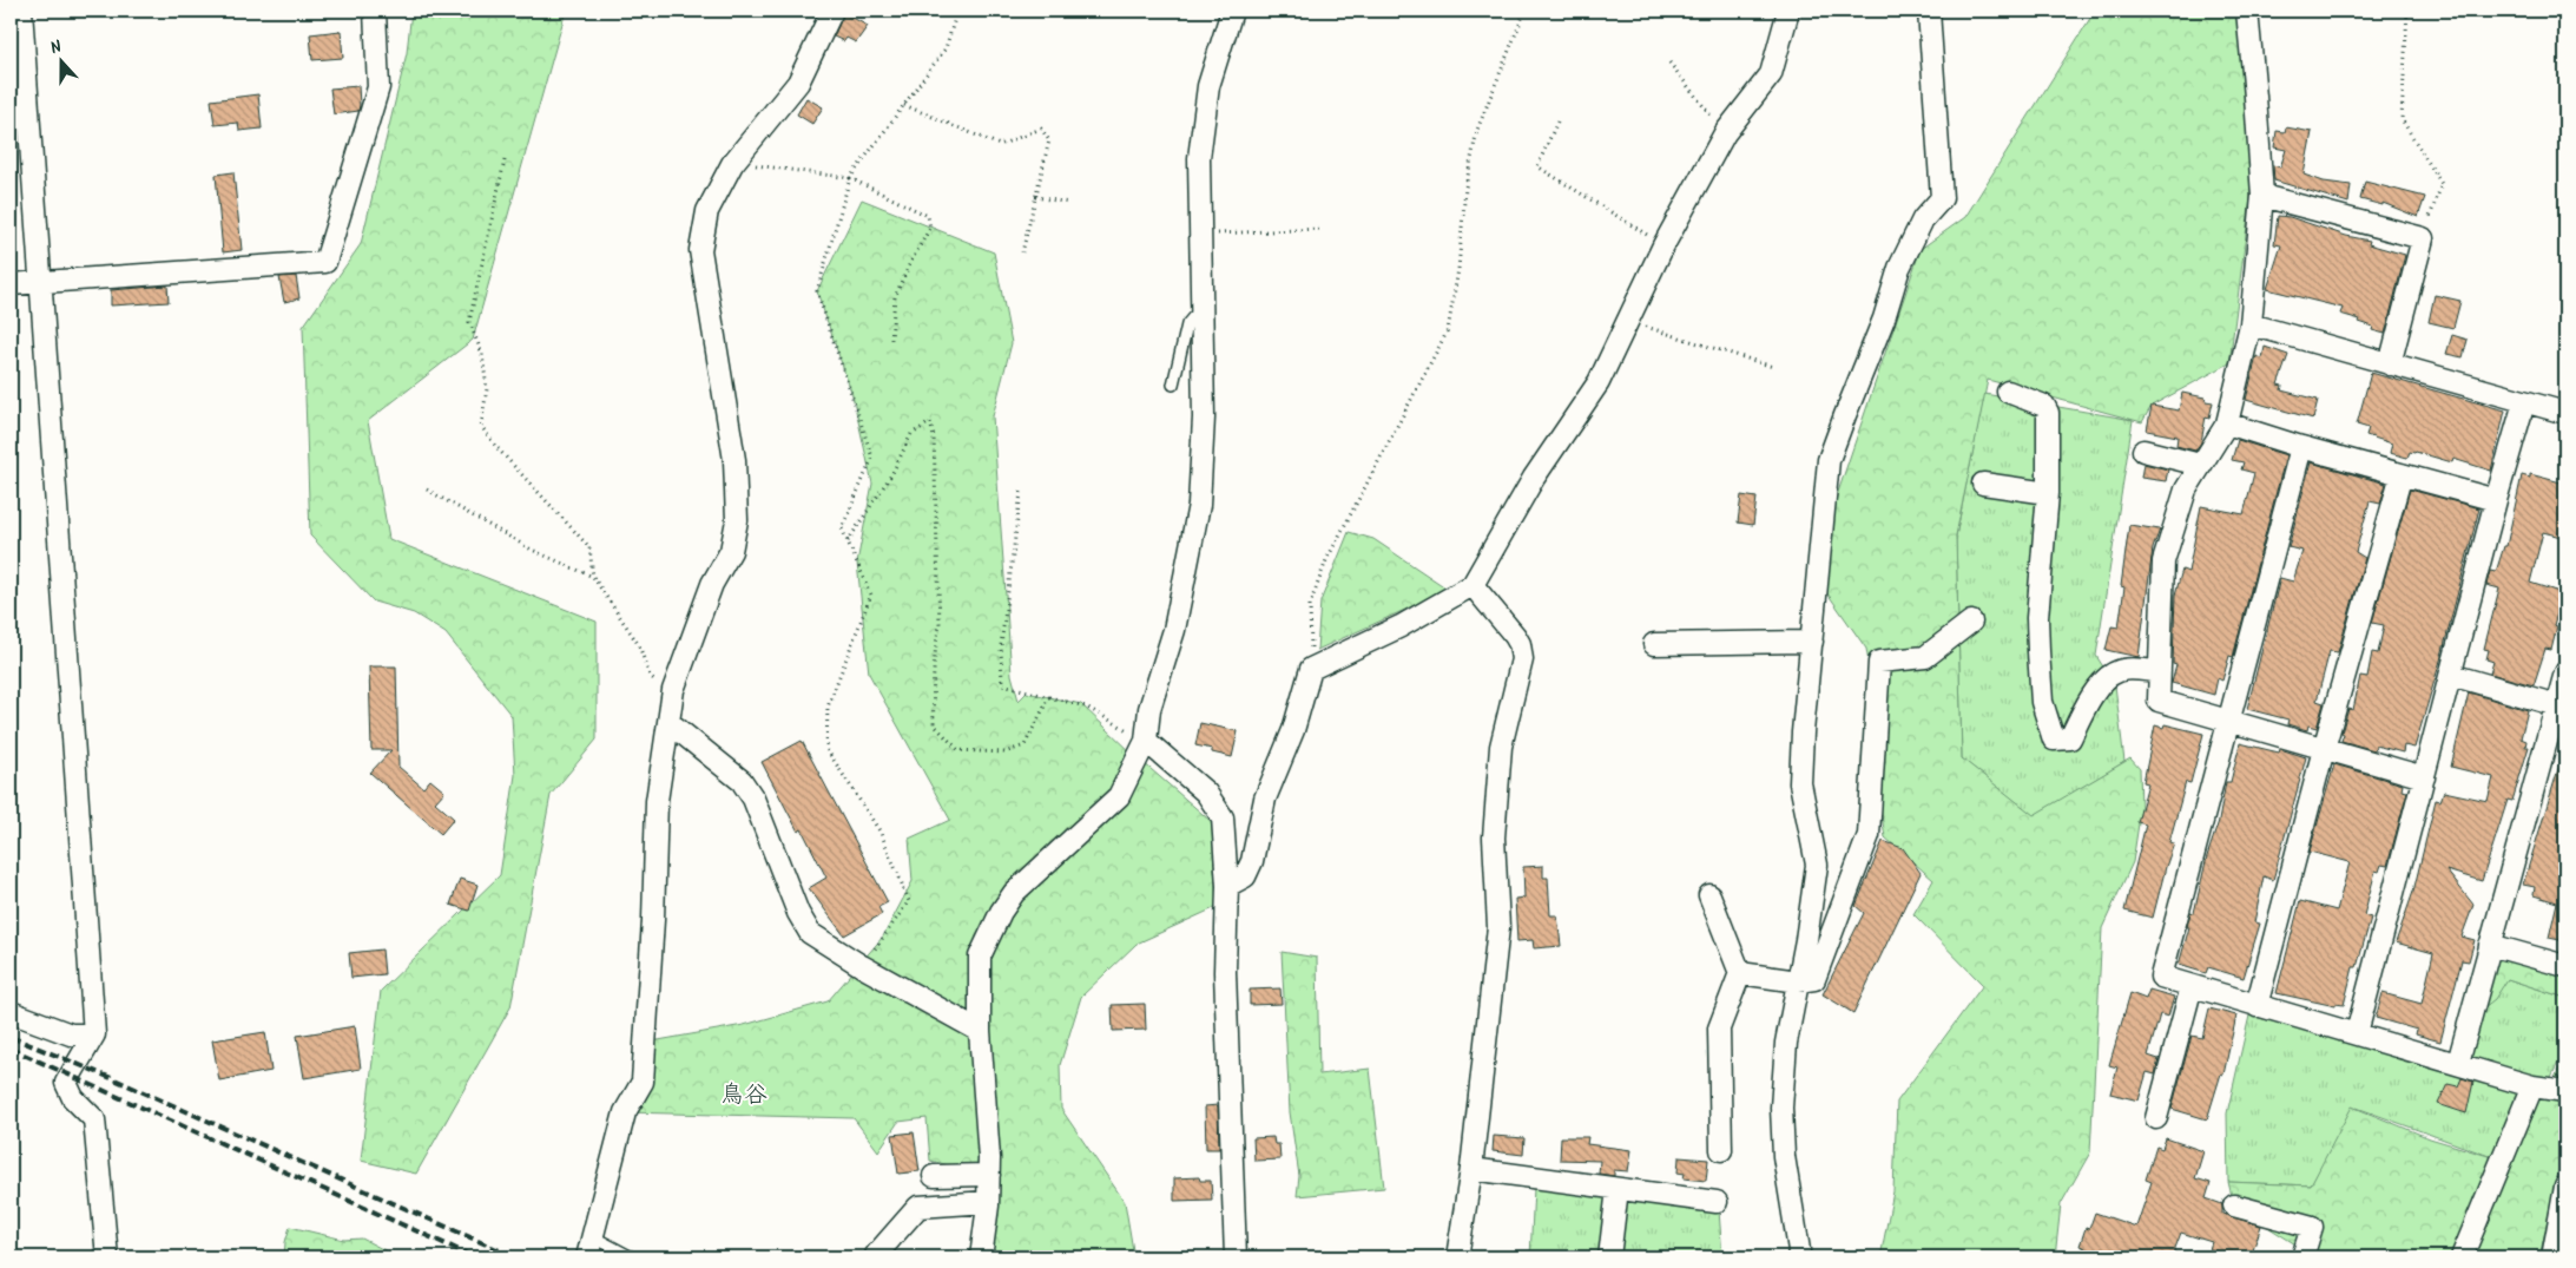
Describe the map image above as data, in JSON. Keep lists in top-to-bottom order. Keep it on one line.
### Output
{"districts":["鳥谷"],"north":"top"}
